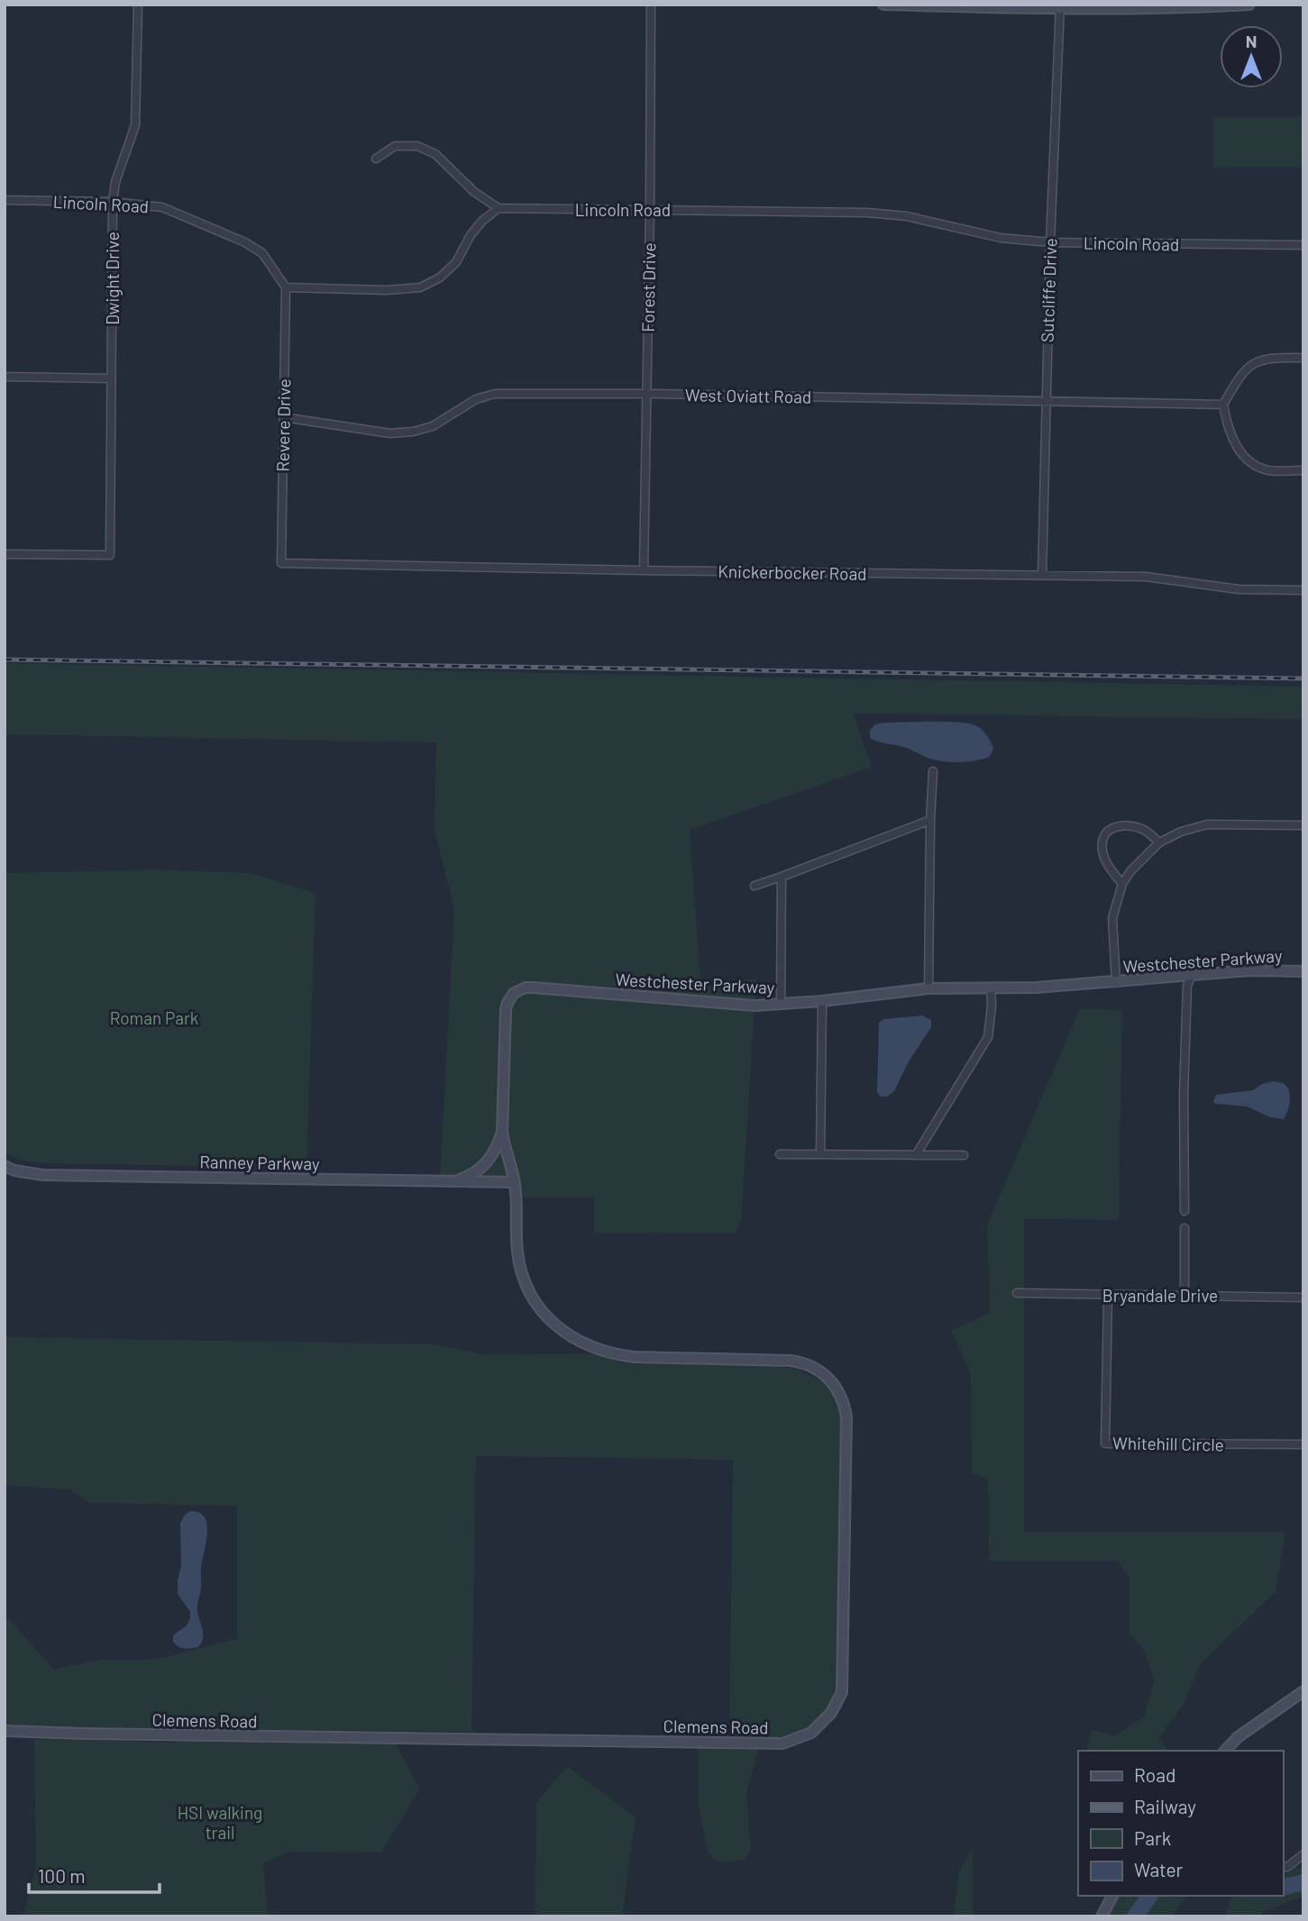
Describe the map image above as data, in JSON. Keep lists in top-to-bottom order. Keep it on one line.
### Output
{"streets":{"street":["Lincoln Road","Dwight Drive","Forest Drive","Sutcliffe Drive","West Oviatt Road","Revere Drive","Knickerbocker Road","Westchester Parkway","Ranney Parkway","Bryandale Drive","Whitehill Circle","Clemens Road"]},"crossings":[["Lincoln Road","Dwight Drive"],["Lincoln Road","Forest Drive"],["Lincoln Road","Sutcliffe Drive"],["Lincoln Road","Revere Drive"],["Forest Drive","West Oviatt Road"],["Forest Drive","Knickerbocker Road"],["Sutcliffe Drive","West Oviatt Road"],["Sutcliffe Drive","Knickerbocker Road"],["West Oviatt Road","Revere Drive"],["Revere Drive","Knickerbocker Road"],["Westchester Parkway","Ranney Parkway"],["Westchester Parkway","Clemens Road"],["Bryandale Drive","Whitehill Circle"]],"parks":["Roman Park","HSI walking trail"],"legend":["Road","Railway","Park","Water"],"scale_bar":"100 m","north":"top"}
